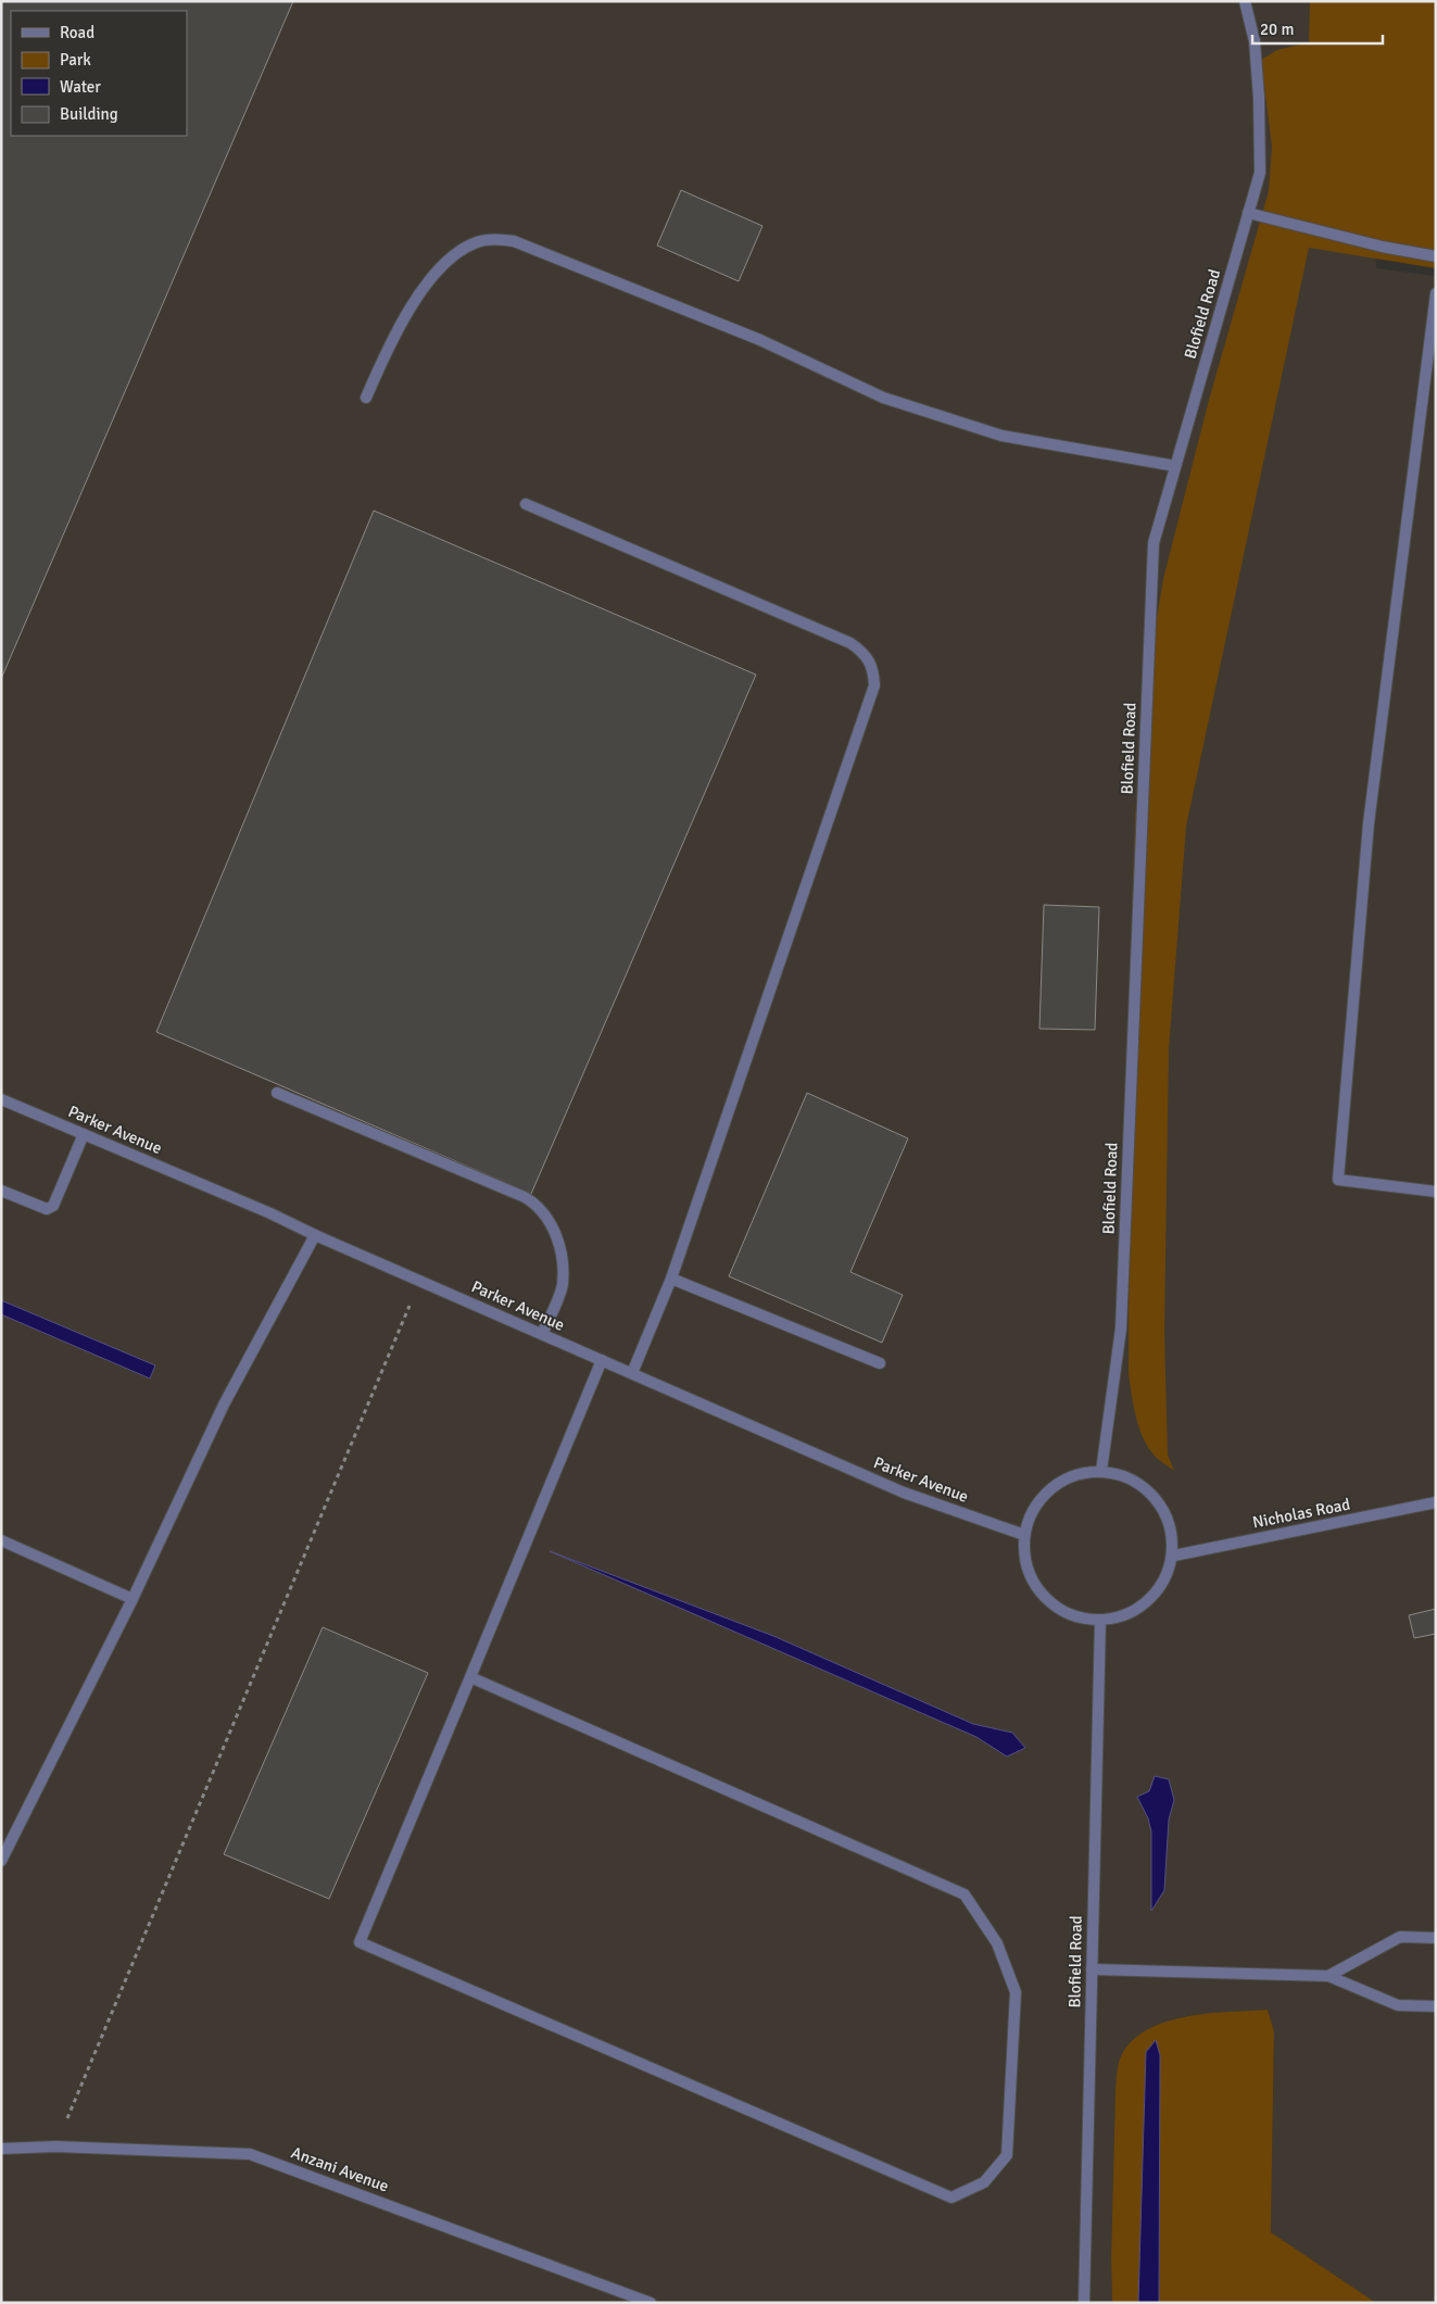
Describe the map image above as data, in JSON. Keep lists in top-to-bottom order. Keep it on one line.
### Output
{"streets":{"street":["Blofield Road","Parker Avenue","Nicholas Road","Anzani Avenue"]},"crossings":[["Blofield Road","Parker Avenue"],["Blofield Road","Nicholas Road"],["Parker Avenue","Nicholas Road"]],"legend":["Road","Park","Water","Building"],"scale_bar":"20 m"}
